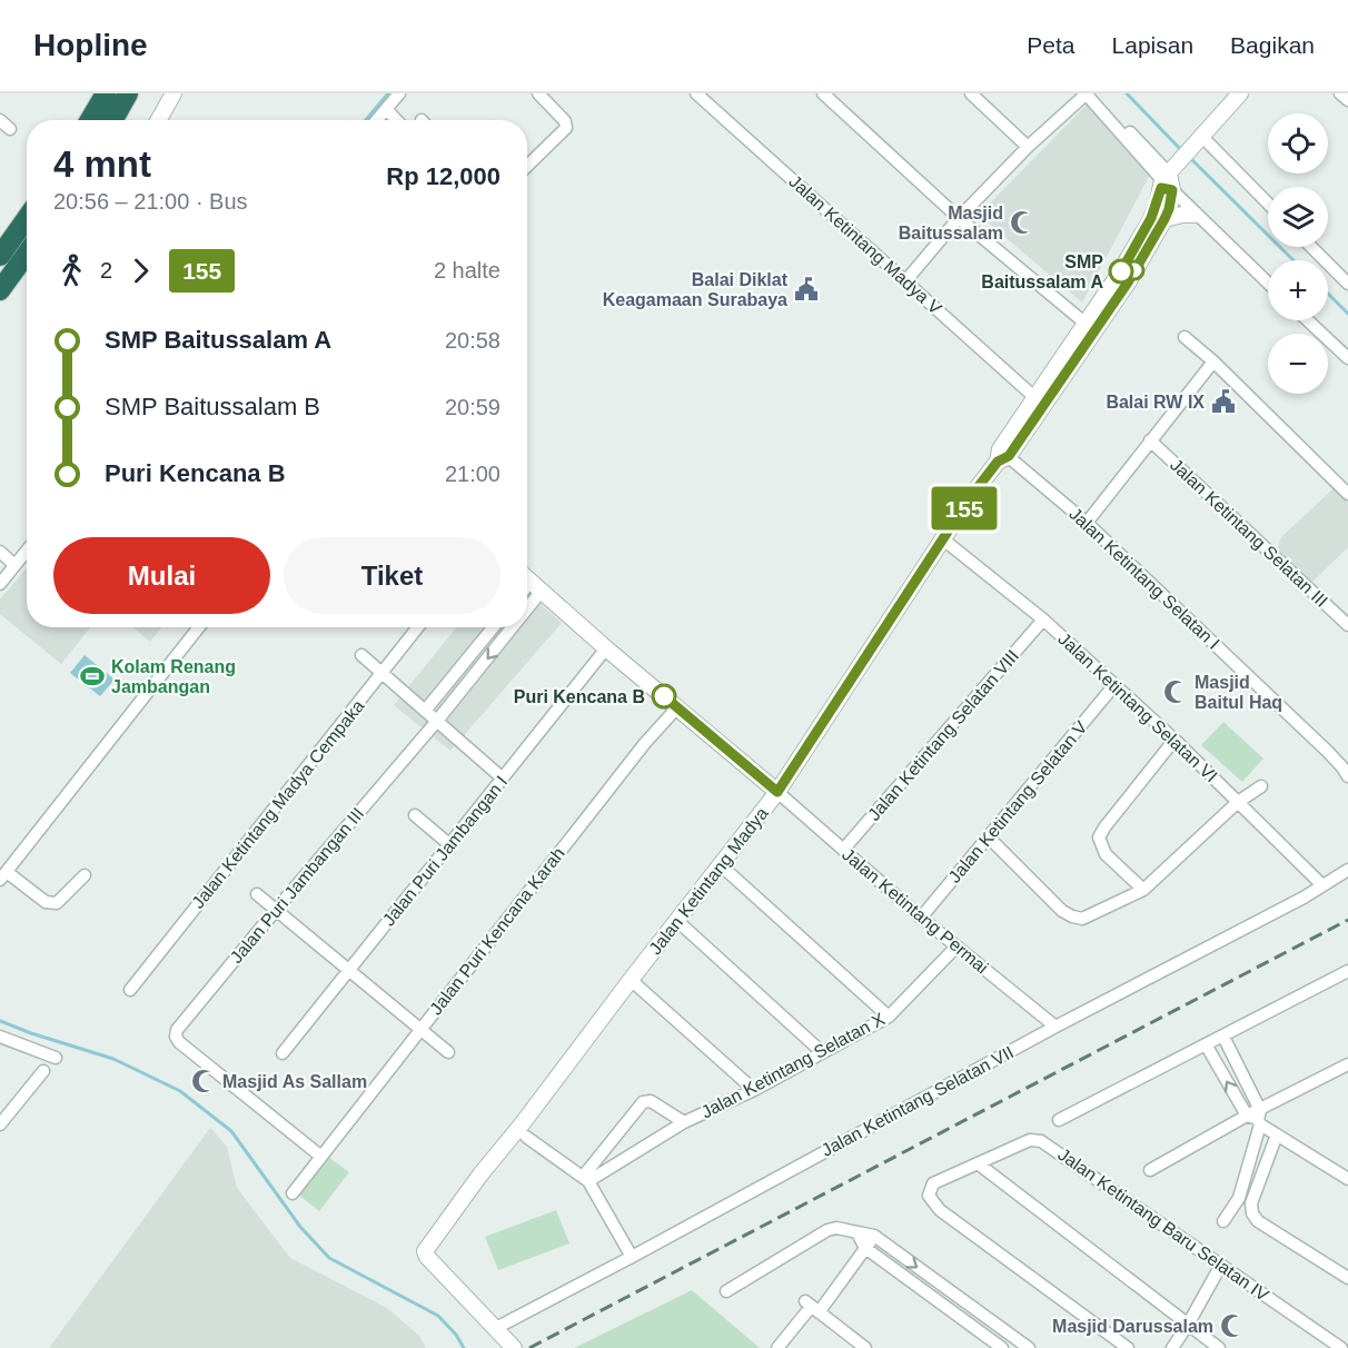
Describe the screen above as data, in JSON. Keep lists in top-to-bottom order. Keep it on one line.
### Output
{"streets":{"street":["Jalan Ketintang Madya V","Jalan Ketintang Selatan III","Jalan Ketintang Selatan I","Jalan Ketintang Selatan VI","Jalan Ketintang Selatan VIII","Jalan Ketintang Selatan V","Jalan Ketintang Madya Cempaka","Jalan Puri Jambangan I","Jalan Ketintang Madya","Jalan Puri Jambangan III","Jalan Ketintang Permai","Jalan Puri Kencana Karah","Jalan Ketintang Selatan X","Jalan Ketintang Selatan VII","Jalan Ketintang Baru Selatan IV"]},"crossings":[["Jalan Ketintang Madya V","Jalan Ketintang Madya"],["Jalan Ketintang Selatan I","Jalan Ketintang Madya"],["Jalan Ketintang Selatan VI","Jalan Ketintang Selatan VIII"],["Jalan Ketintang Selatan VI","Jalan Ketintang Selatan V"],["Jalan Ketintang Selatan VI","Jalan Ketintang Madya"],["Jalan Ketintang Selatan VI","Jalan Ketintang Selatan VII"],["Jalan Ketintang Selatan VIII","Jalan Ketintang Permai"],["Jalan Ketintang Selatan V","Jalan Ketintang Permai"],["Jalan Ketintang Madya","Jalan Ketintang Permai"],["Jalan Ketintang Madya","Jalan Ketintang Selatan VII"],["Jalan Puri Jambangan III","Jalan Puri Kencana Karah"],["Jalan Ketintang Permai","Jalan Ketintang Selatan X"],["Jalan Ketintang Permai","Jalan Ketintang Selatan VII"]],"places":{"mosque":["Masjid Baitussalam","Masjid Baitul Haq","Masjid As Sallam","Masjid Darussalam"],"other":["SMP Baitussalam A","Puri Kencana B"],"public building":["Balai Diklat Keagamaan Surabaya","Balai RW IX"],"sports":["Kolam Renang Jambangan"]},"lines":["bus line 155"],"page":{"header":"Hopline","nav":["Peta","Lapisan","Bagikan"],"on_map":"155","map_buttons":["+","−"],"heading":["4 mnt","20:56 – 21:00 · Bus","Rp 12,000"],"legs":["2","155","2 halte"],"list":[{"name":"SMP Baitussalam A","value":"20:58"},{"name":"SMP Baitussalam B","value":"20:59"},{"name":"Puri Kencana B","value":"21:00"}],"buttons":["Mulai","Tiket"]}}
